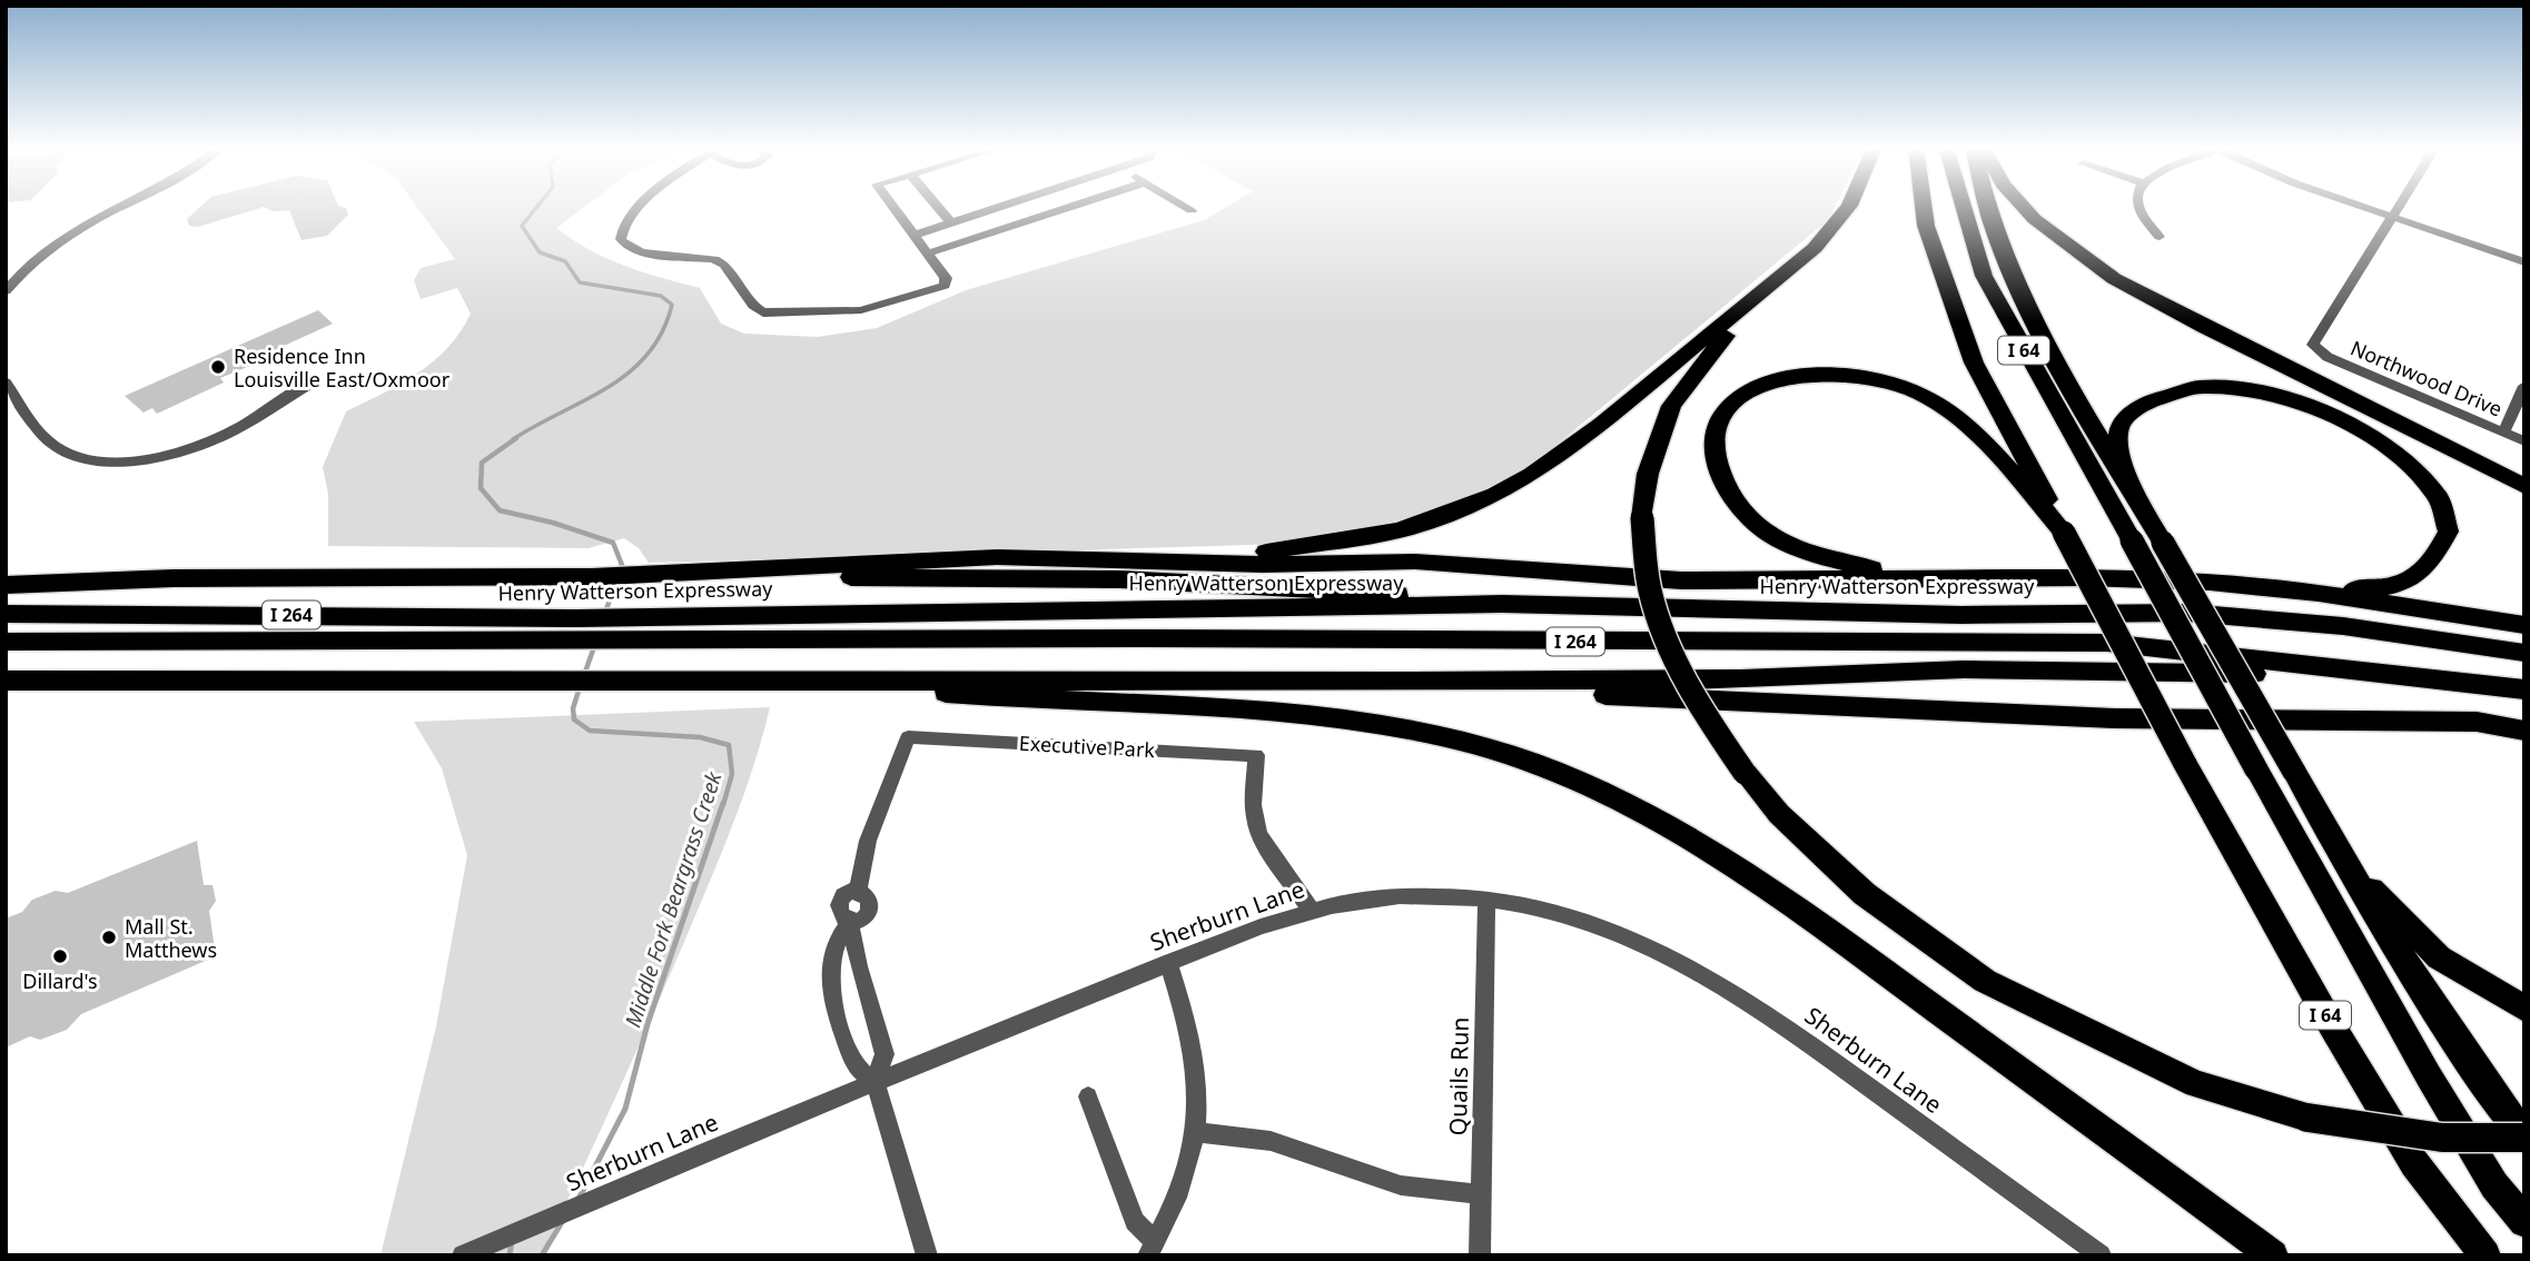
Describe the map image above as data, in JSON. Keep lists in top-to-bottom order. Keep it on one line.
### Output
{"streets":{"highway":["I 64","Henry Watterson Expressway","I 264"],"street":["Northwood Drive","Executive Park","Sherburn Lane","Quails Run"]},"crossings":[["Executive Park","Sherburn Lane"],["Sherburn Lane","Quails Run"]],"water":["Middle Fork Beargrass Creek"],"places":["Residence Inn Louisville East/Oxmoor","Mall St. Matthews","Dillard's"]}
